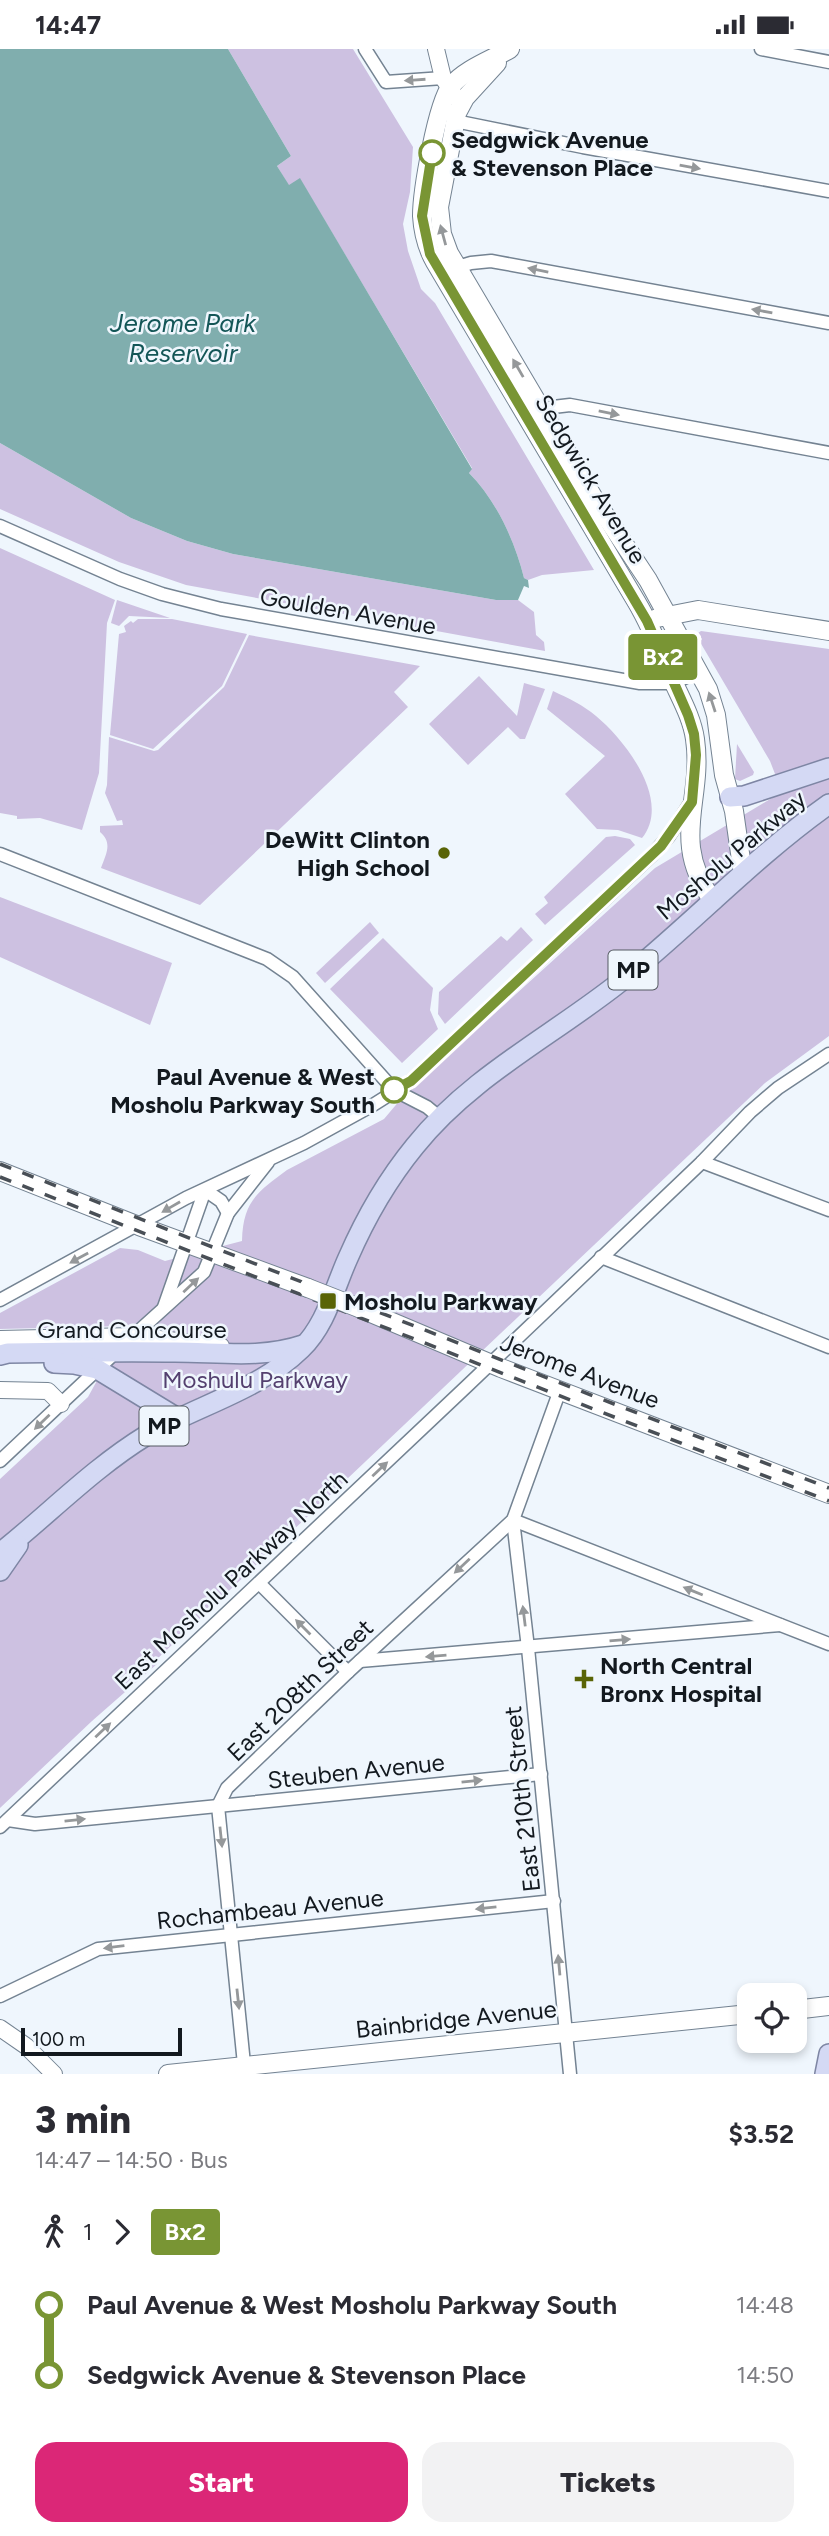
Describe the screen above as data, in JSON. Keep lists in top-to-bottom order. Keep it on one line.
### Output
{"streets":{"main road":["Sedgwick Avenue","Mosholu Parkway","MP","Grand Concourse","Jerome Avenue","Bainbridge Avenue"],"street":["Goulden Avenue","East Mosholu Parkway North","East 208th Street","Steuben Avenue","East 210th Street","Rochambeau Avenue"]},"crossings":[["Sedgwick Avenue","Goulden Avenue"],["Sedgwick Avenue","Mosholu Parkway"],["Mosholu Parkway","Grand Concourse"],["Jerome Avenue","East Mosholu Parkway North"],["Jerome Avenue","East 208th Street"],["East Mosholu Parkway North","Steuben Avenue"],["East 208th Street","Steuben Avenue"],["East 208th Street","East 210th Street"],["Steuben Avenue","East 210th Street"],["East 210th Street","Rochambeau Avenue"],["East 210th Street","Bainbridge Avenue"]],"one_way":["East Mosholu Parkway North","East 208th Street","Steuben Avenue","East 210th Street","Rochambeau Avenue"],"water":["Jerome Park Reservoir"],"parks":["Moshulu Parkway"],"places":{"other":["Sedgwick Avenue & Stevenson Place","DeWitt Clinton High School","Paul Avenue & West Mosholu Parkway South"],"transit":["Mosholu Parkway"],"health":["North Central Bronx Hospital"]},"lines":["bus line Bx2"],"scale_bar":"100 m","page":{"status":"14:47","on_map":"Bx2","scale":"100 m","heading":["3 min","14:47 – 14:50 · Bus","$3.52"],"legs":["1","Bx2"],"list":[{"name":"Paul Avenue & West Mosholu Parkway South","value":"14:48"},{"name":"Sedgwick Avenue & Stevenson Place","value":"14:50"}],"buttons":["Start","Tickets"]}}
